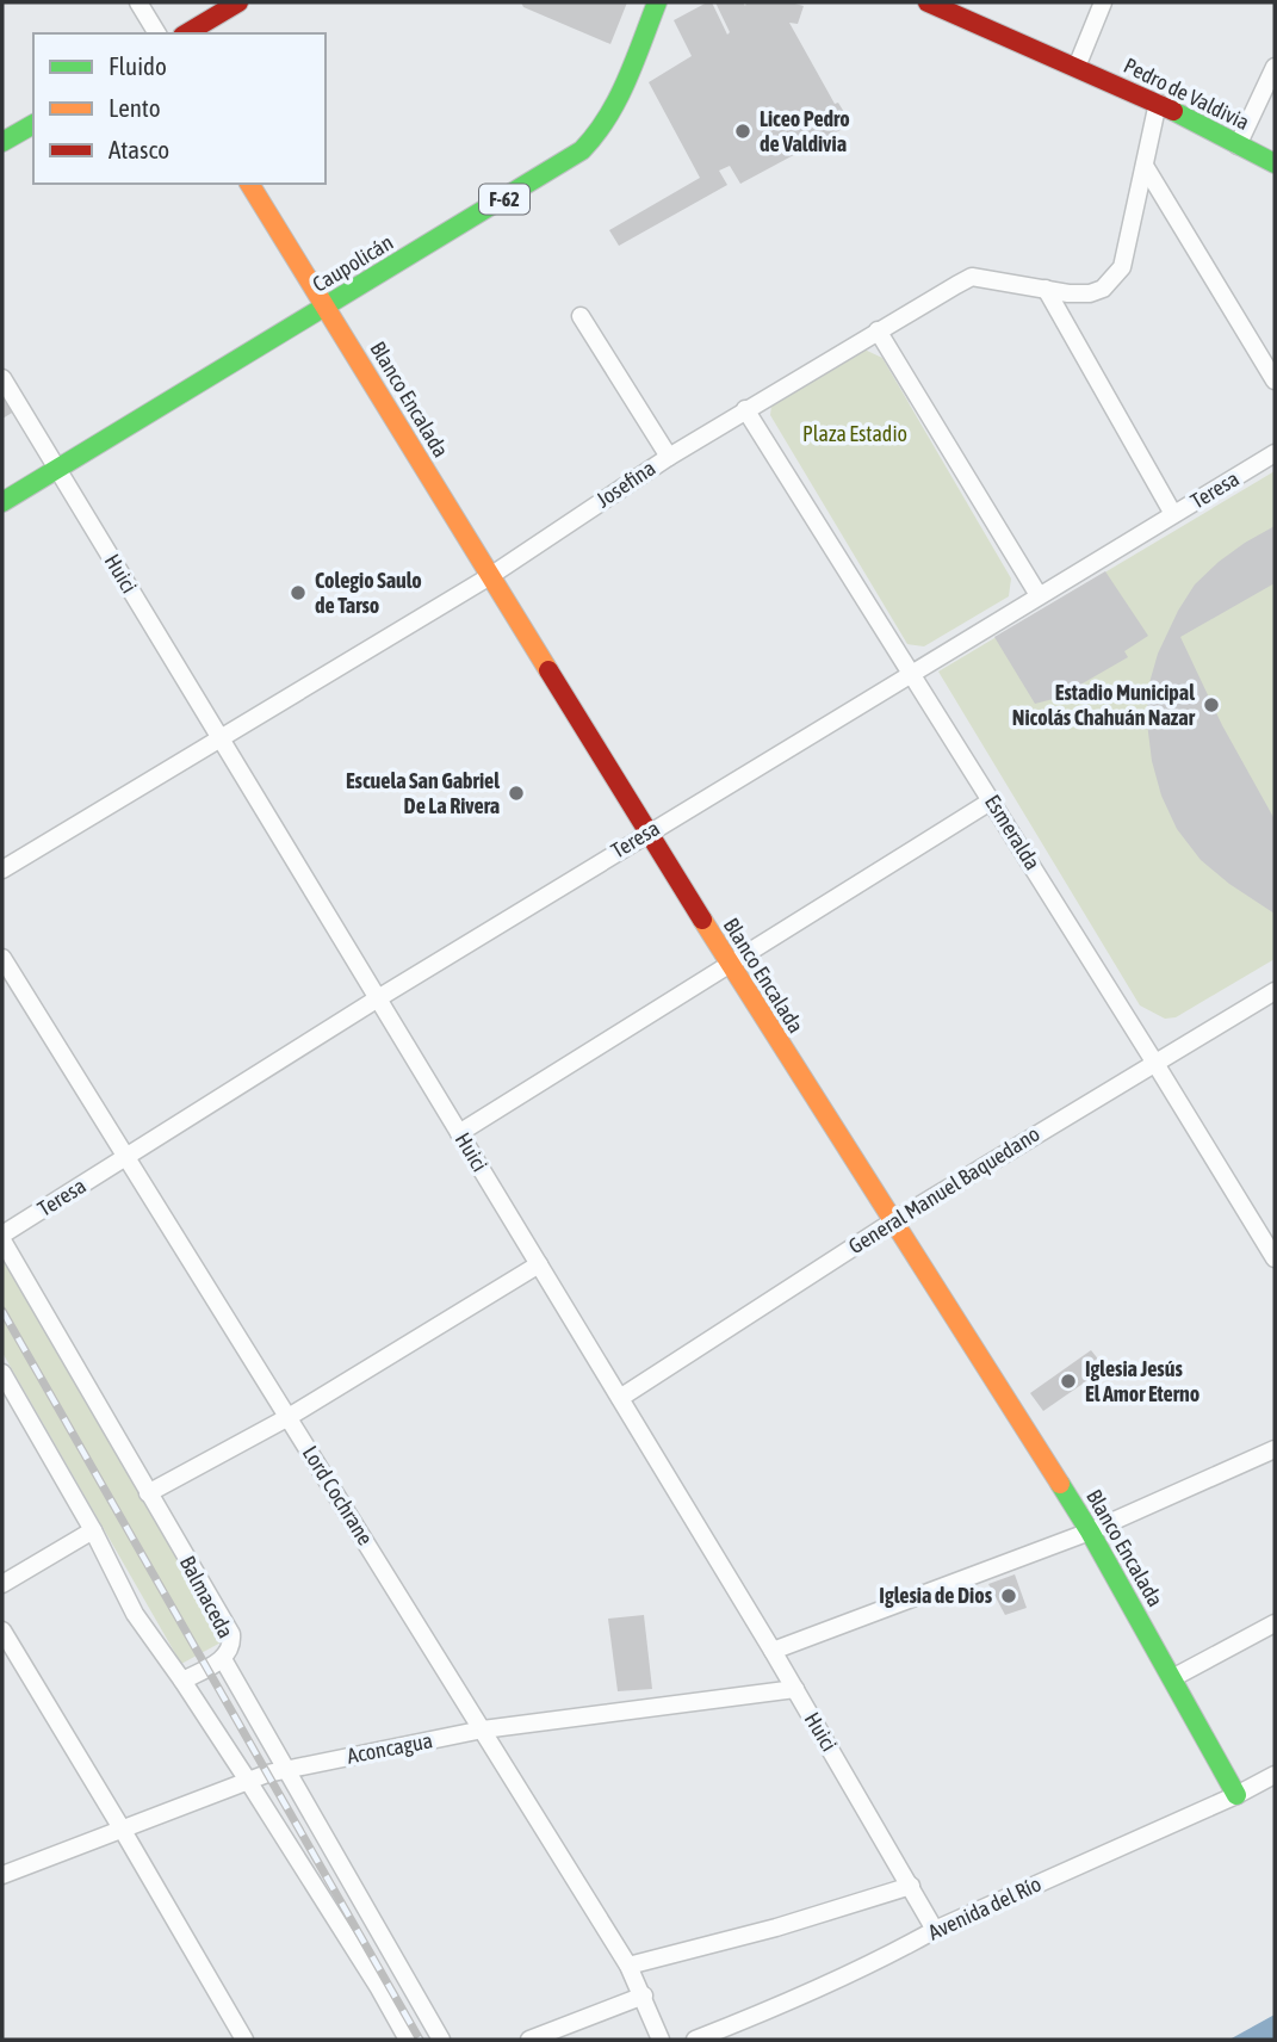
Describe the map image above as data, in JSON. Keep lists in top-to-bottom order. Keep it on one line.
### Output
{"streets":{"street":["Pedro de Valdivia","F-62","Caupolicán","Blanco Encalada","Josefina","Teresa","Huici","Esmeralda","General Manuel Baquedano","Lord Cochrane","Balmaceda","Aconcagua","Avenida del Río"]},"crossings":[["Pedro de Valdivia","Josefina"],["Caupolicán","Blanco Encalada"],["Caupolicán","Huici"],["Blanco Encalada","Josefina"],["Blanco Encalada","Teresa"],["Blanco Encalada","General Manuel Baquedano"],["Blanco Encalada","Avenida del Río"],["Josefina","Huici"],["Josefina","Esmeralda"],["Teresa","Huici"],["Teresa","Esmeralda"],["Teresa","Lord Cochrane"],["Teresa","Balmaceda"],["Huici","General Manuel Baquedano"],["Huici","Aconcagua"],["Huici","Avenida del Río"],["Esmeralda","General Manuel Baquedano"],["Lord Cochrane","Aconcagua"],["Balmaceda","Aconcagua"]],"parks":["Plaza Estadio"],"places":["Liceo Pedro de Valdivia","Colegio Saulo de Tarso","Estadio Municipal Nicolás Chahuán Nazar","Escuela San Gabriel De La Rivera","Iglesia Jesús El Amor Eterno","Iglesia de Dios"],"legend":["Fluido","Lento","Atasco"]}
